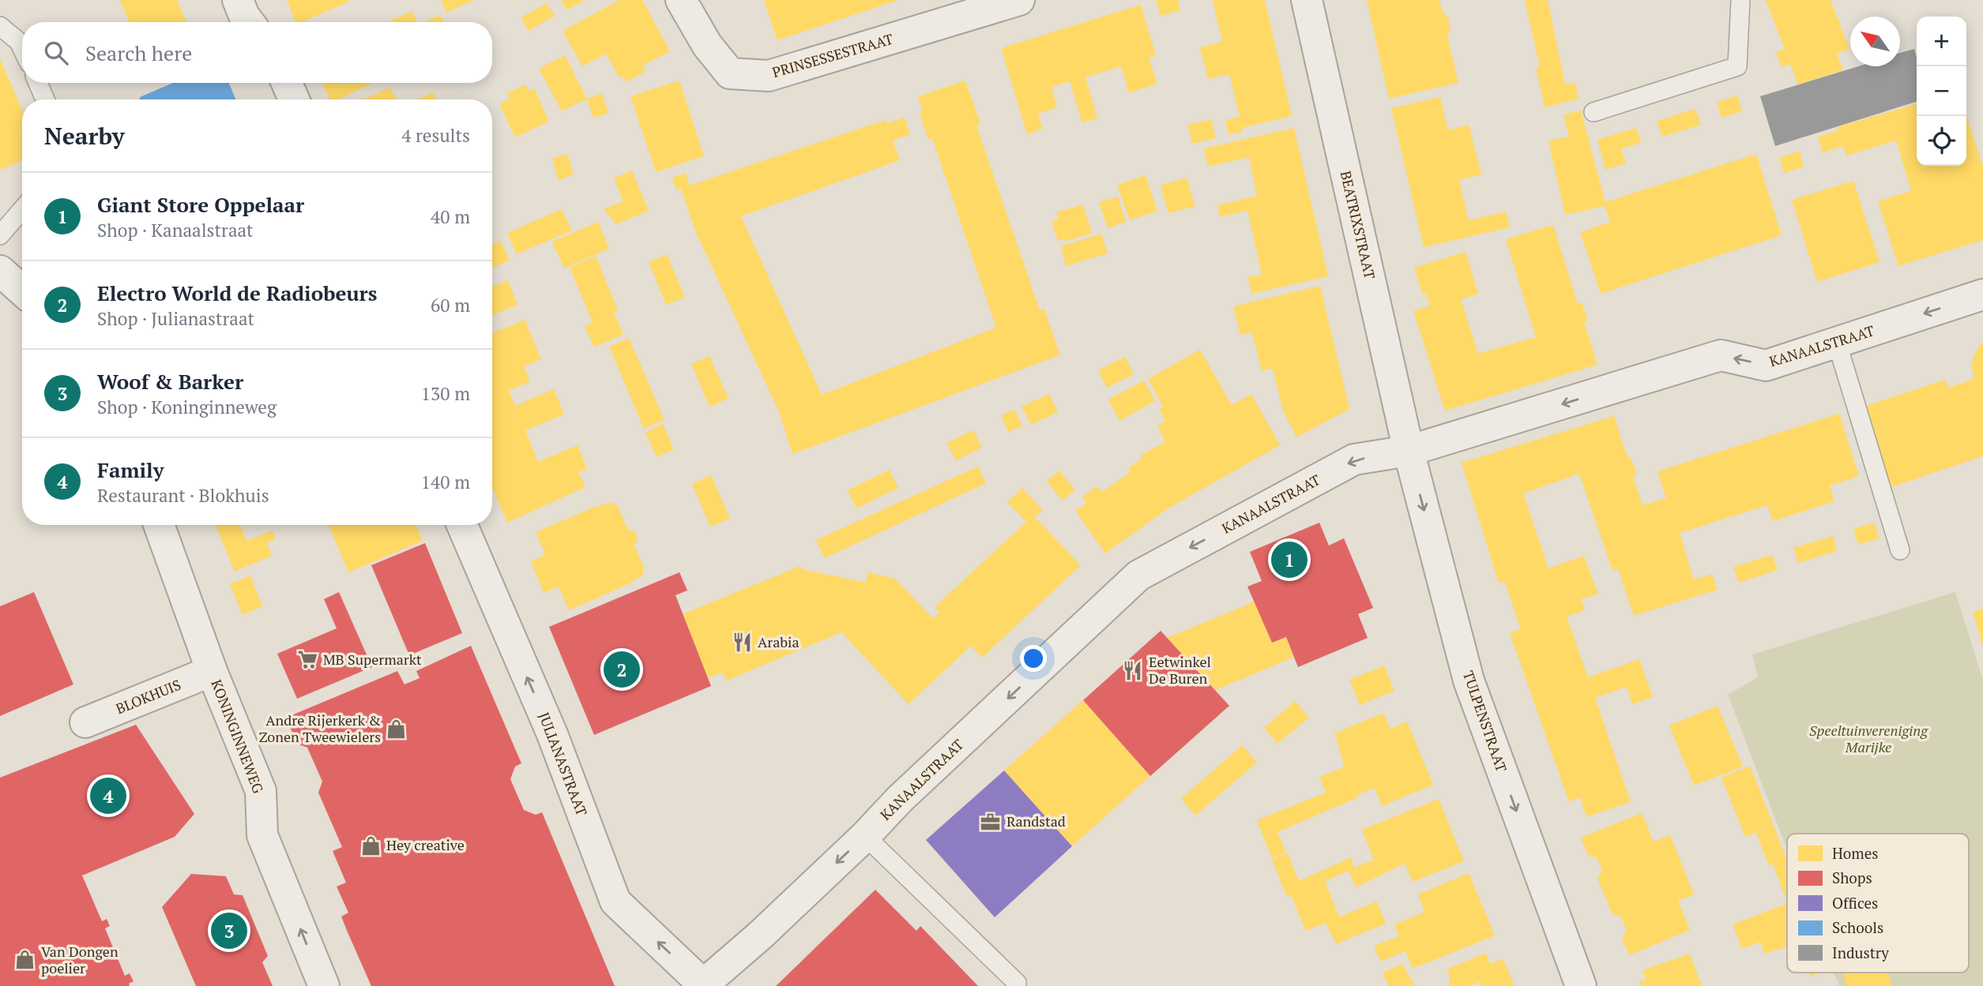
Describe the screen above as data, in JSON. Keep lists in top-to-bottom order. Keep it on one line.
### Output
{"streets":{"street":["PRINSESSESTRAAT","BEATRIXSTRAAT","KANAALSTRAAT","BLOKHUIS","TULPENSTRAAT","KONINGINNEWEG","JULIANASTRAAT"]},"crossings":[["BEATRIXSTRAAT","KANAALSTRAAT"],["BEATRIXSTRAAT","TULPENSTRAAT"],["KANAALSTRAAT","TULPENSTRAAT"],["KANAALSTRAAT","JULIANASTRAAT"],["BLOKHUIS","KONINGINNEWEG"]],"one_way":["KANAALSTRAAT","TULPENSTRAAT","KONINGINNEWEG","JULIANASTRAAT"],"parks":["Speeltuinvereniging Marijke"],"places":{"restaurant":["Arabia","Eetwinkel De Buren"],"supermarket":["MB Supermarkt"],"shop":["Andre Rijerkerk & Zonen Tweewielers","Hey creative","Van Dongen poelier"],"office":["Randstad"]},"legend":["Homes","Shops","Offices","Schools","Industry"],"north":"top left","page":{"map_buttons":["+","−"],"search":"Search here","heading":["Nearby","4 results"],"list":[{"mark":"1","name":"Giant Store Oppelaar","note":"Shop · Kanaalstraat","value":"40 m"},{"mark":"2","name":"Electro World de Radiobeurs","note":"Shop · Julianastraat","value":"60 m"},{"mark":"3","name":"Woof & Barker","note":"Shop · Koninginneweg","value":"130 m"},{"mark":"4","name":"Family","note":"Restaurant · Blokhuis","value":"140 m"}],"pins":["1","2","4","3"]}}
